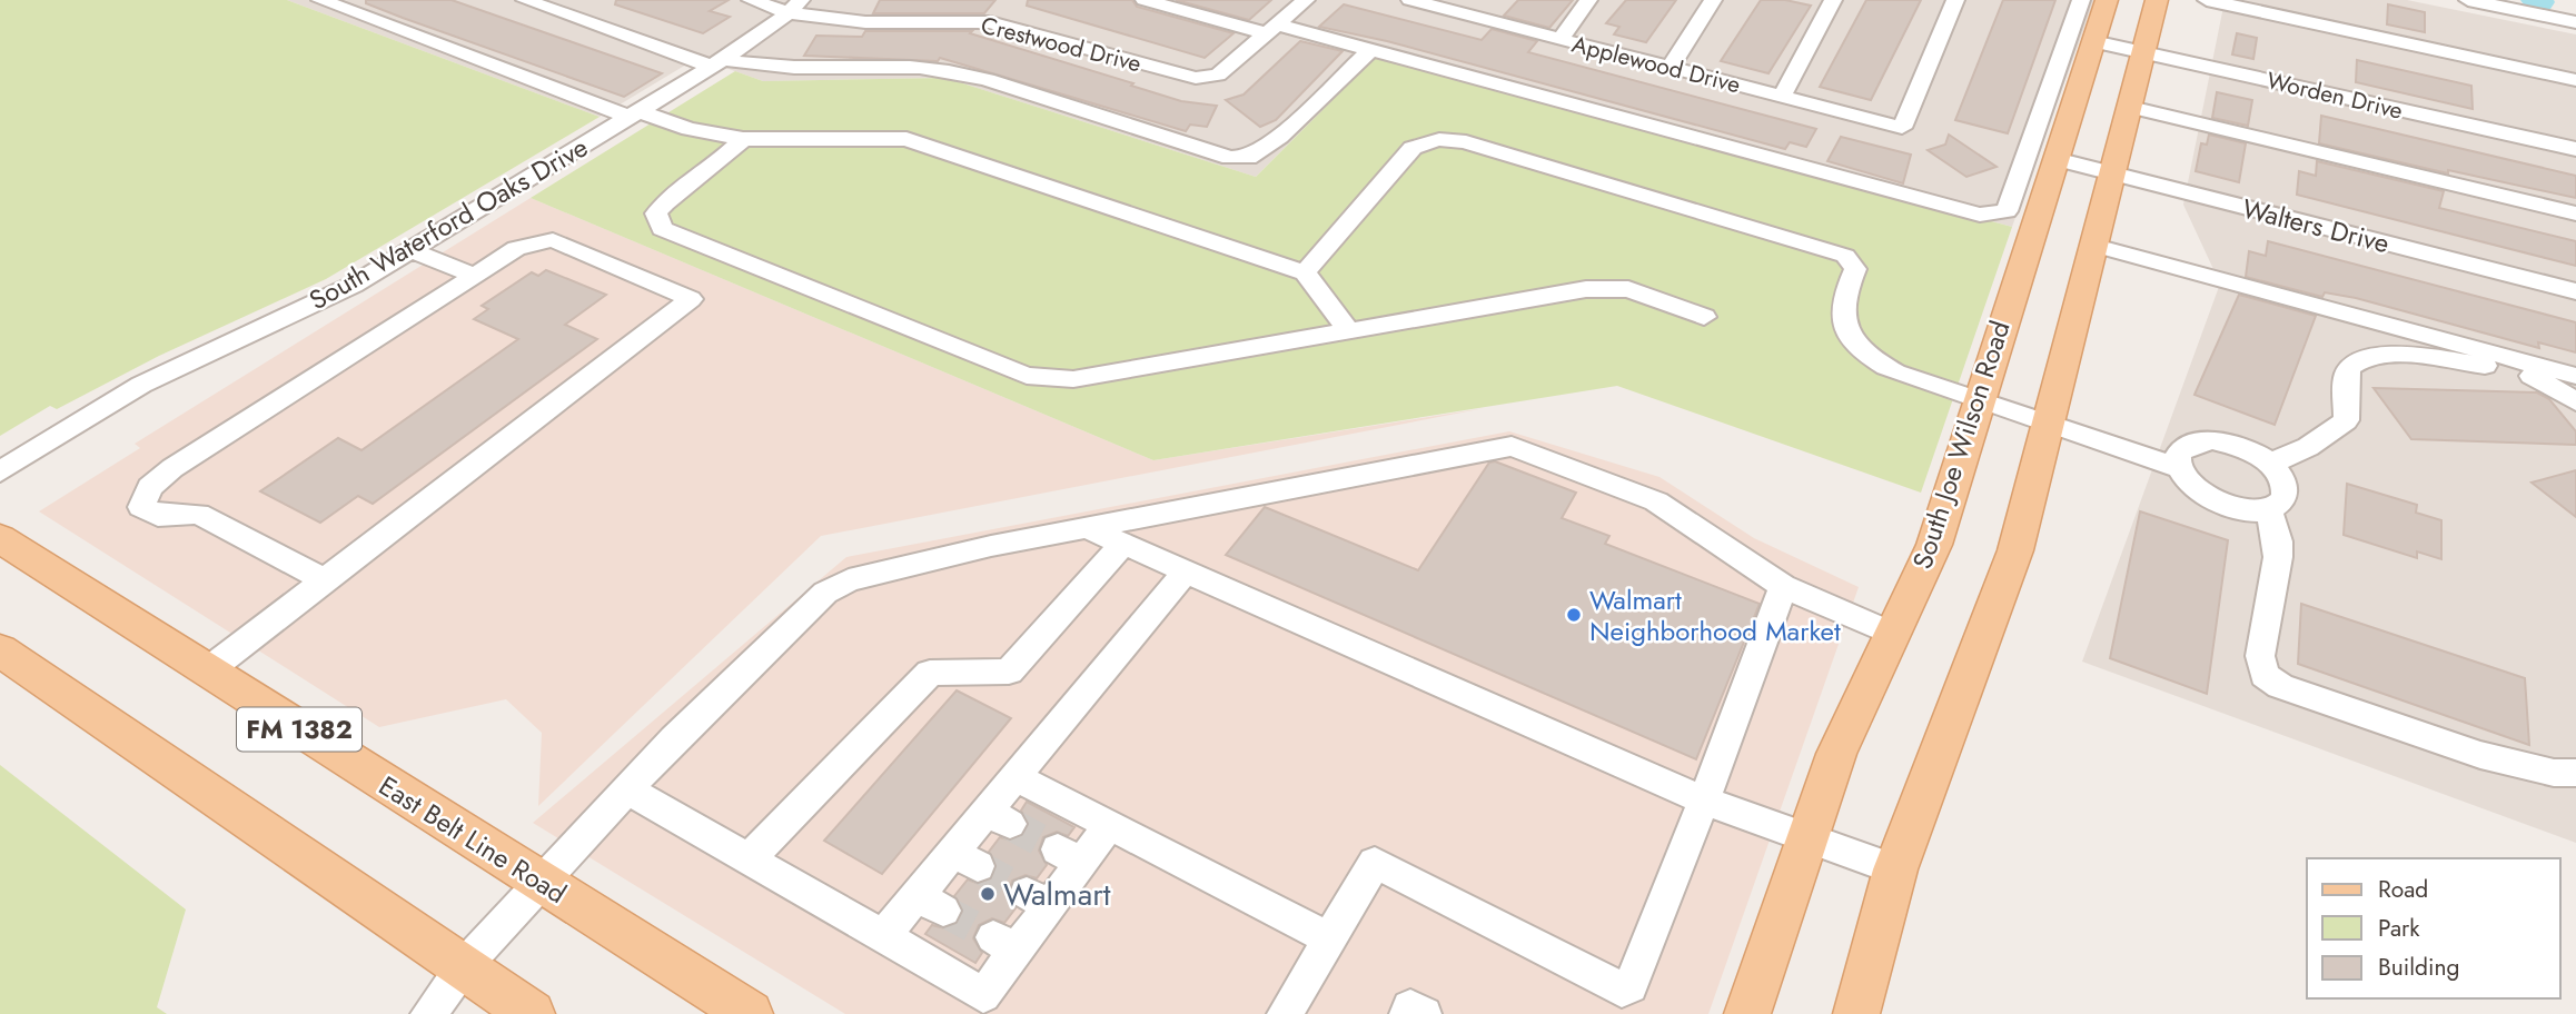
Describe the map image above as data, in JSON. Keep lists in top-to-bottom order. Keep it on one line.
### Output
{"streets":{"main road":["South Joe Wilson Road","FM 1382","East Belt Line Road"],"street":["Crestwood Drive","Applewood Drive","Worden Drive","South Waterford Oaks Drive","Walters Drive"]},"crossings":[["Crestwood Drive","South Waterford Oaks Drive"],["Worden Drive","South Joe Wilson Road"],["Walters Drive","South Joe Wilson Road"]],"places":["Walmart Neighborhood Market","Walmart"],"legend":["Road","Park","Building"]}
